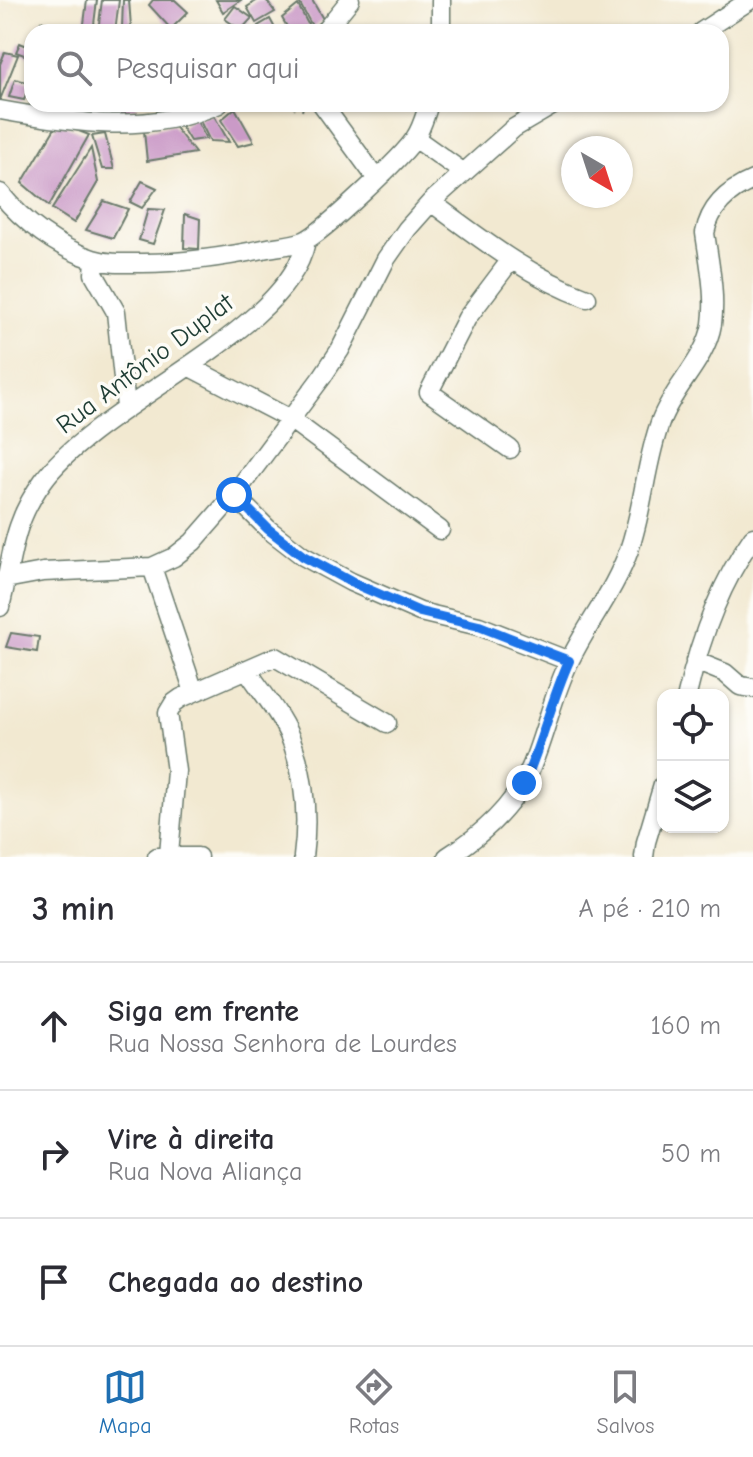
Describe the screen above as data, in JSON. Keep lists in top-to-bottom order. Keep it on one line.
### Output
{"streets":{"street":["Rua Antônio Duplat"]},"north":"bottom right","page":{"search":"Pesquisar aqui","heading":["3 min","A pé · 210 m"],"list":[["Siga em frente","Rua Nossa Senhora de Lourdes","160 m"],["Vire à direita","Rua Nova Aliança","50 m"],"Chegada ao destino"],"nav":["Mapa","Rotas","Salvos"]}}
